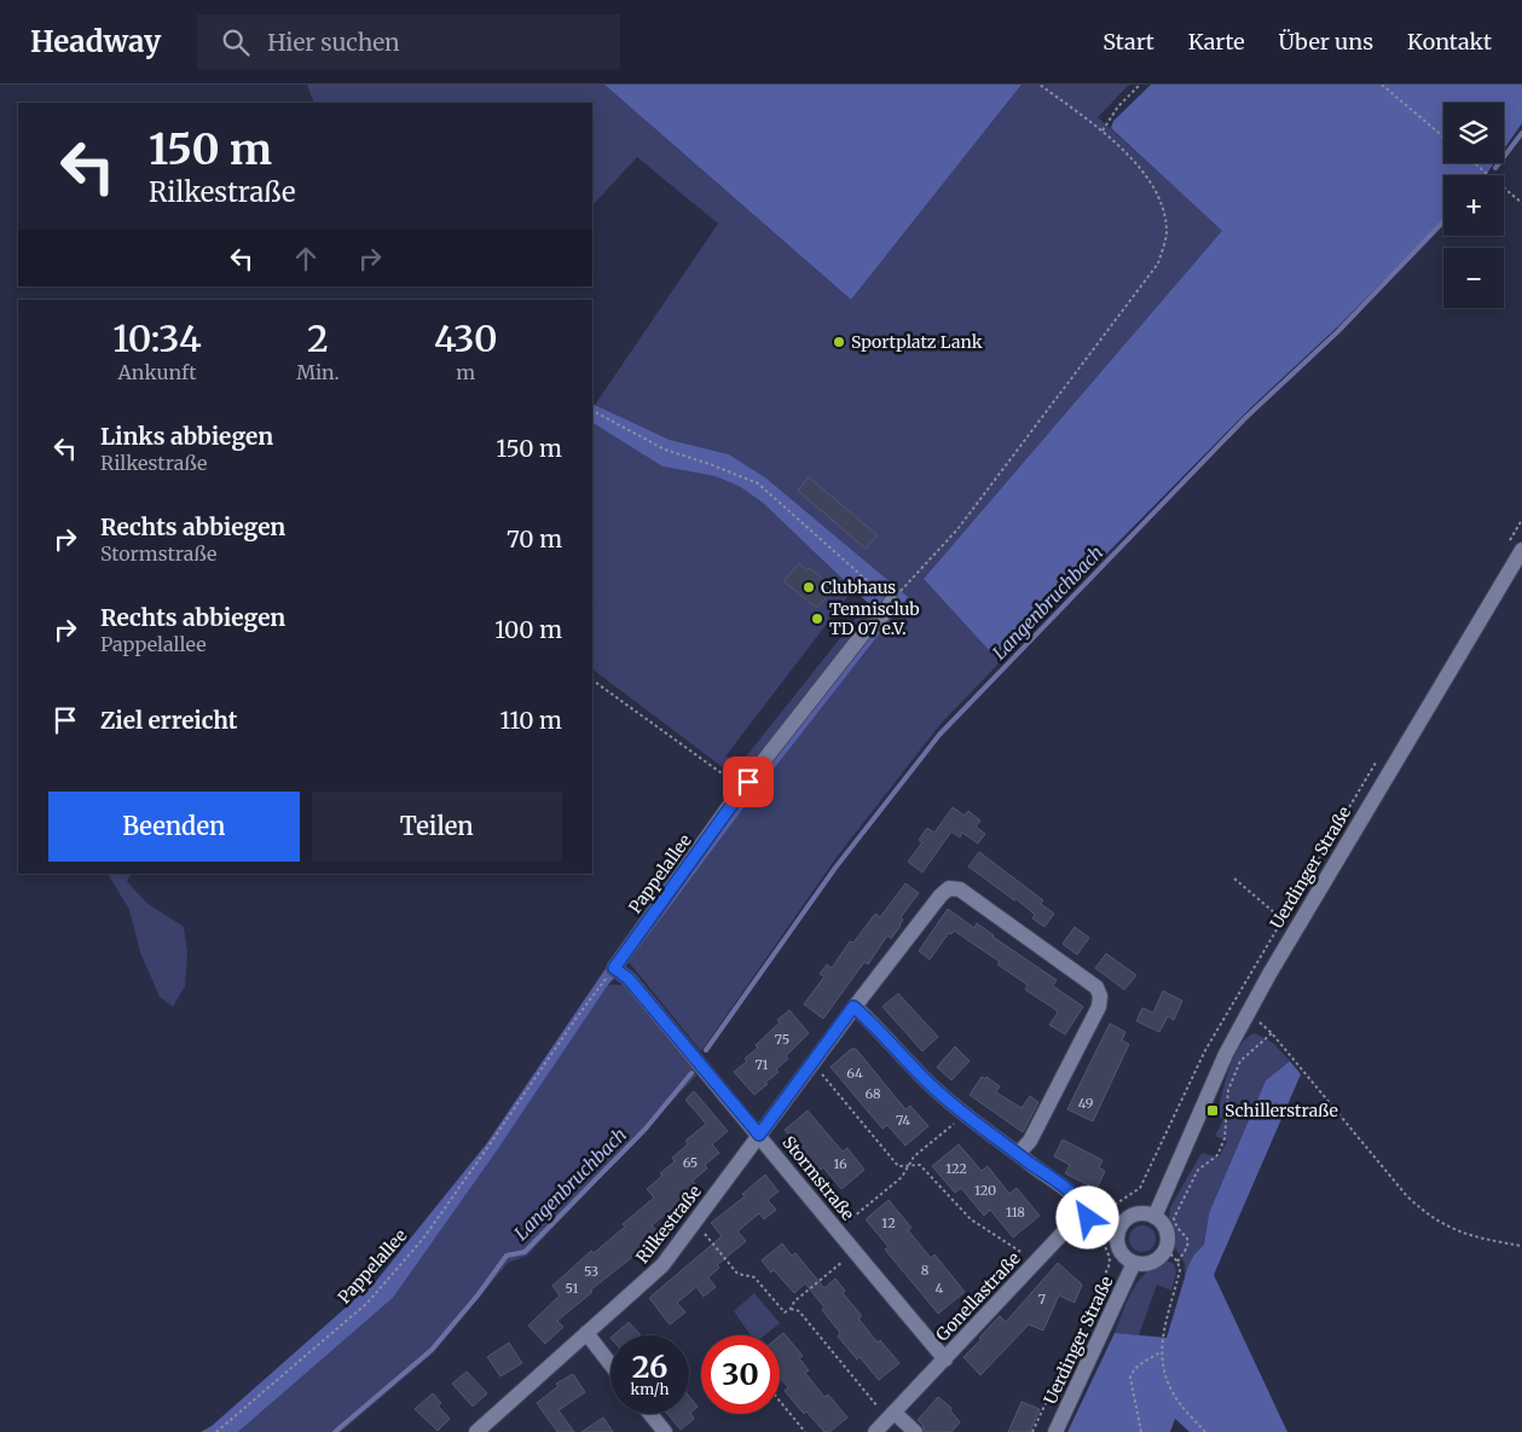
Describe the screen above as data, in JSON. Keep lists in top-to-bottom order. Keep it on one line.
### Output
{"streets":{"street":["Uerdinger Straße","Pappelallee","Stormstraße","Rilkestraße","Gonellastraße"]},"crossings":[["Pappelallee","Stormstraße"],["Stormstraße","Rilkestraße"],["Stormstraße","Gonellastraße"]],"water":["Langenbruchbach"],"places":{"other":["Sportplatz Lank","Clubhaus","Tennisclub TD 07 e.V."],"transit":["Schillerstraße"]},"house_numbers":["75","71","64","68","49","74","65","16","122","120","118","12","8","53","51","4","7"],"page":{"header":"Headway","search":"Hier suchen","nav":["Start","Karte","Über uns","Kontakt"],"map_buttons":["+","−"],"turn":["150 m","Rilkestraße"],"eta":["10:34","Ankunft","2","Min.","430","m"],"list":[{"name":"Links abbiegen","note":"Rilkestraße","value":"150 m"},{"name":"Rechts abbiegen","note":"Stormstraße","value":"70 m"},{"name":"Rechts abbiegen","note":"Pappelallee","value":"100 m"},{"name":"Ziel erreicht","value":"110 m"}],"buttons":["Beenden","Teilen"],"speed":"26 km/h","limit":"30"}}
